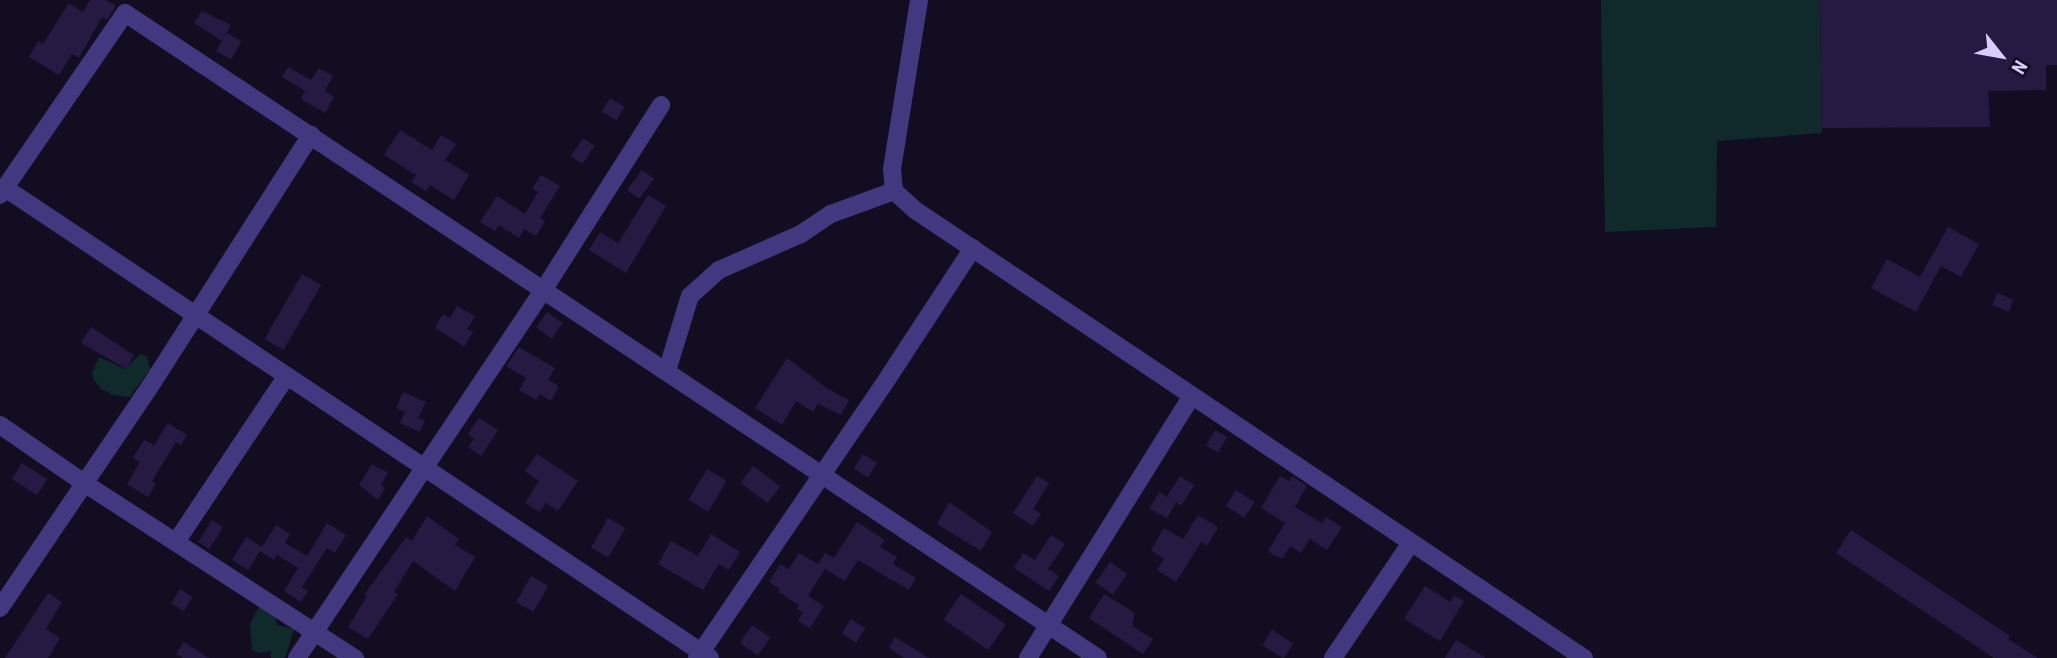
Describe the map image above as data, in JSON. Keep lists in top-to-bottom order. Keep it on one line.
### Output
{"north":"bottom right"}
